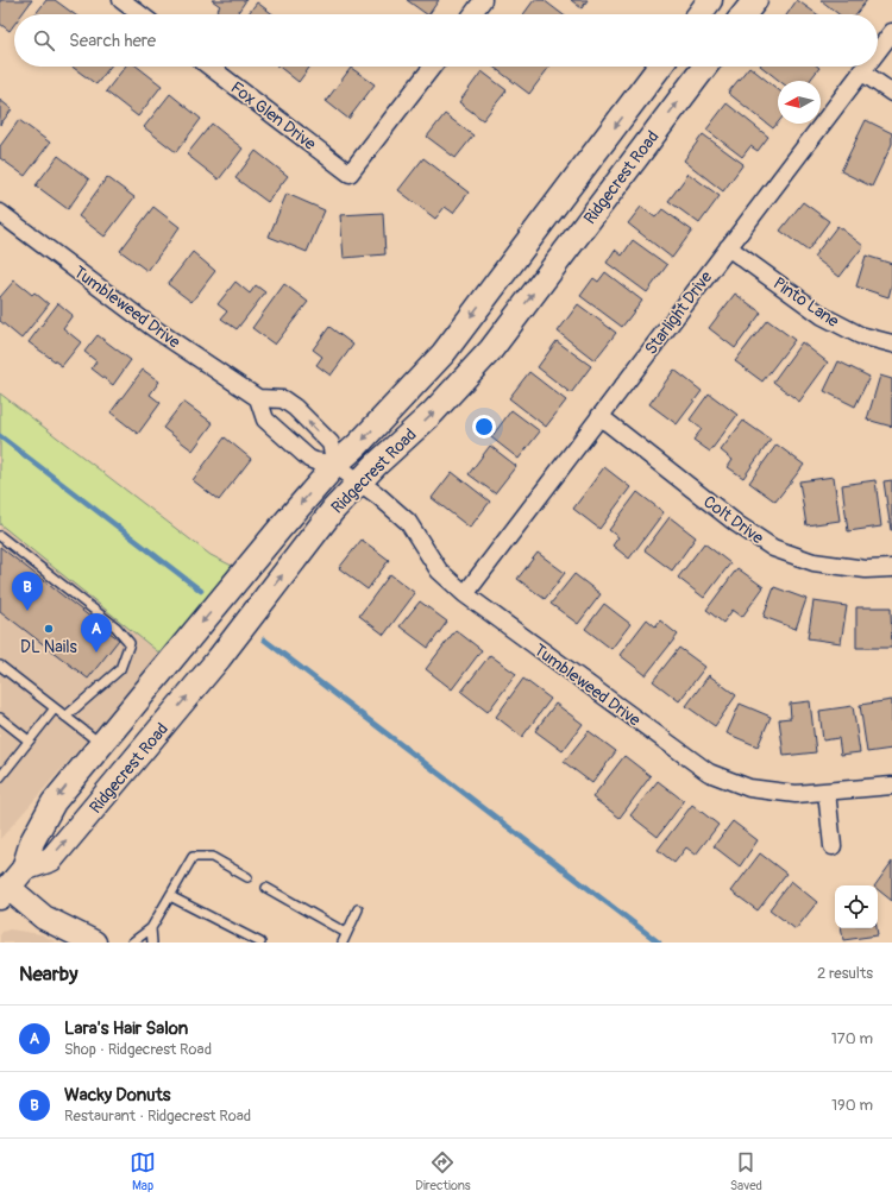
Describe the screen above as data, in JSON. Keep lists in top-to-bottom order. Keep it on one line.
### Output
{"streets":{"main road":["Ridgecrest Road"],"street":["Fox Glen Drive","Pinto Lane","Tumbleweed Drive","Starlight Drive","Colt Drive"]},"crossings":[["Ridgecrest Road","Tumbleweed Drive"],["Pinto Lane","Starlight Drive"],["Tumbleweed Drive","Starlight Drive"],["Starlight Drive","Colt Drive"]],"places":["DL Nails"],"north":"left","page":{"search":"Search here","pins":["B","A"],"heading":["Nearby","2 results"],"list":[{"mark":"A","name":"Lara's Hair Salon","note":"Shop · Ridgecrest Road","value":"170 m"},{"mark":"B","name":"Wacky Donuts","note":"Restaurant · Ridgecrest Road","value":"190 m"}],"nav":["Map","Directions","Saved"]}}
